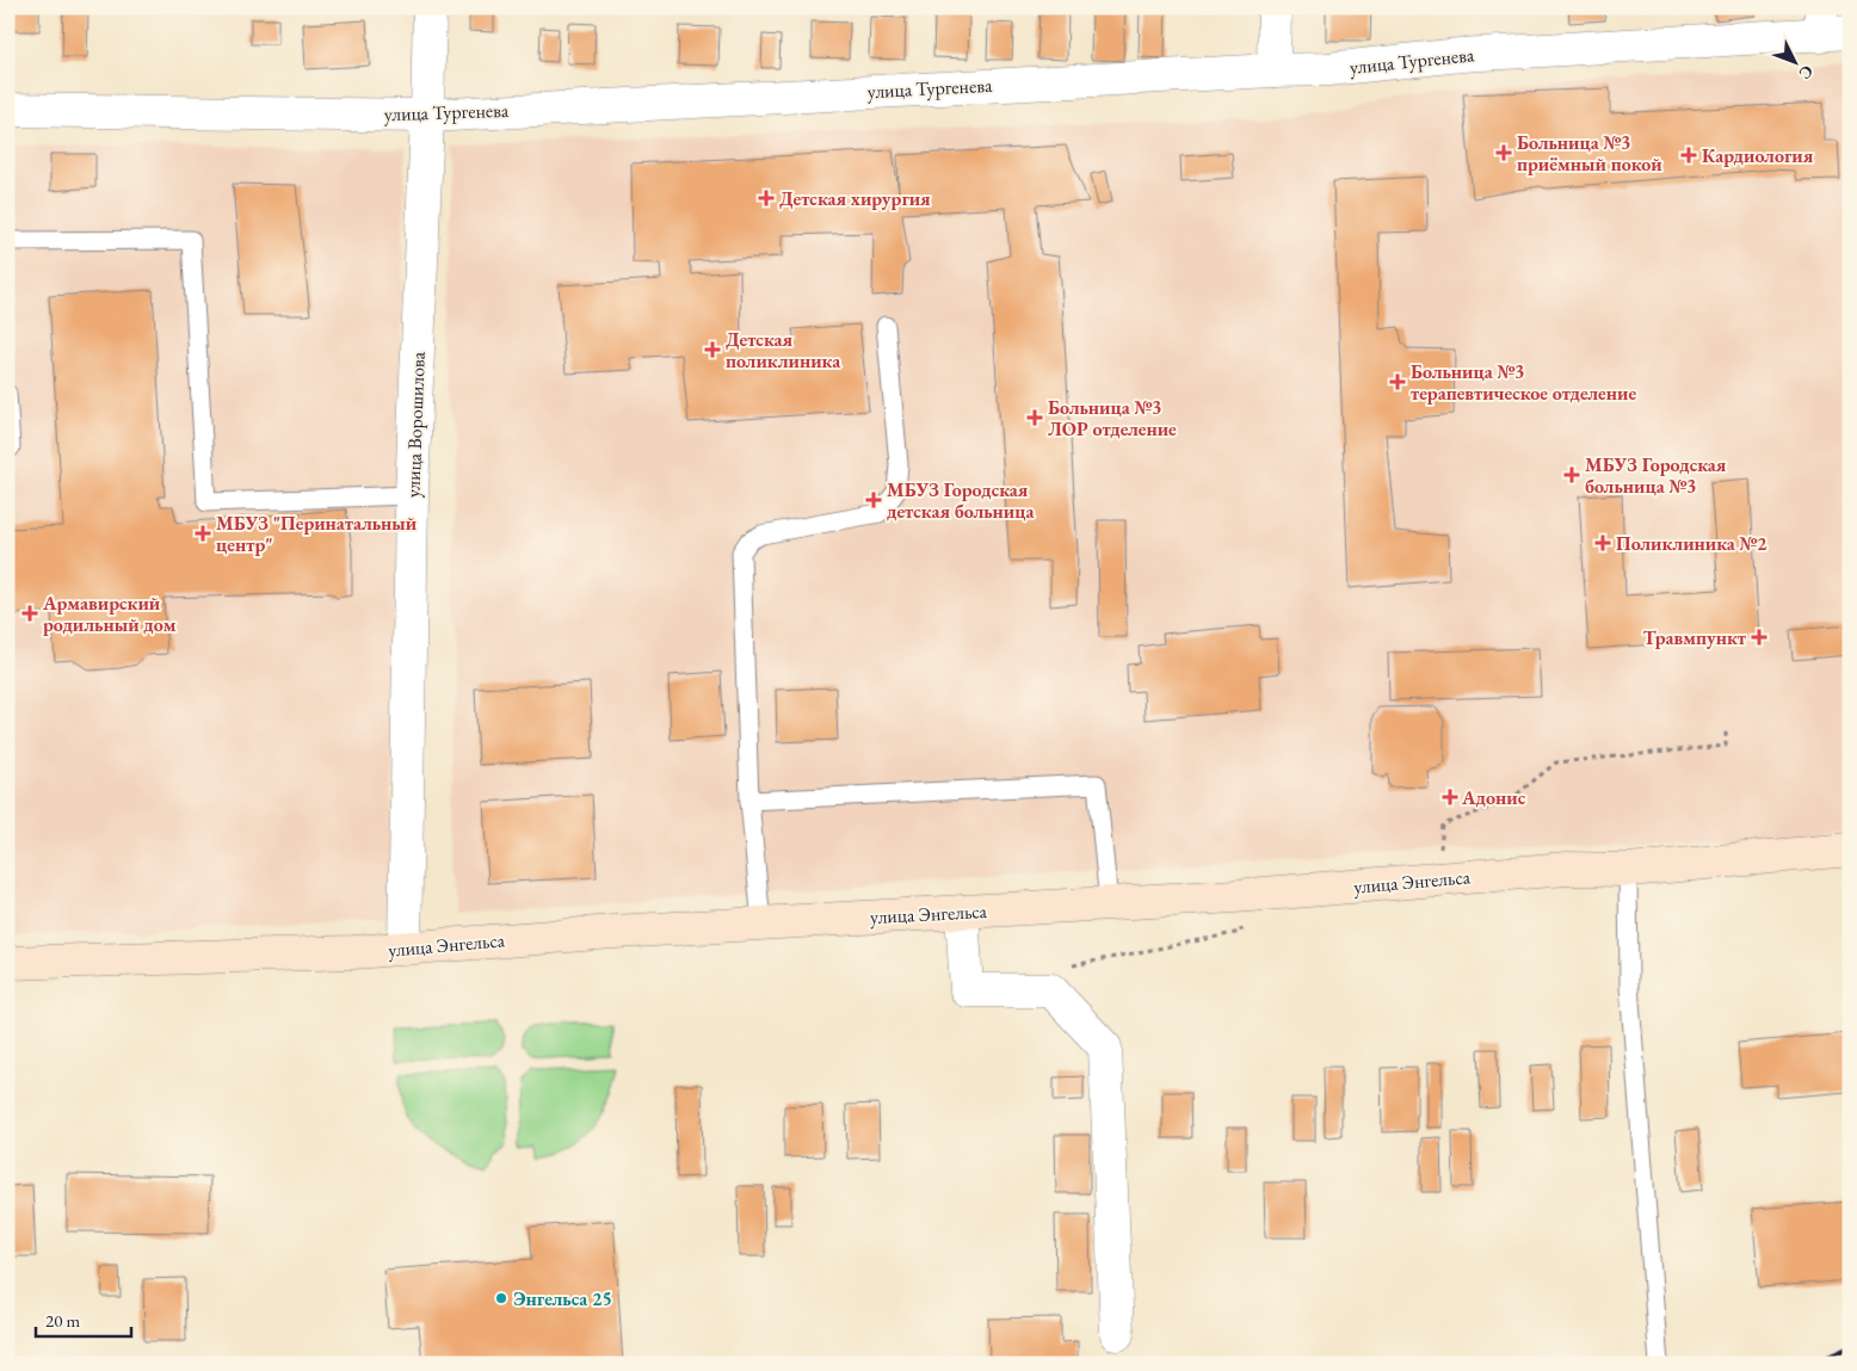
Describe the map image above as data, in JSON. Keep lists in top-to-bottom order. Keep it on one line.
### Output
{"streets":{"main road":["улица Энгельса"],"street":["улица Тургенева","улица Ворошилова"]},"crossings":[["улица Тургенева","улица Ворошилова"],["улица Ворошилова","улица Энгельса"]],"places":{"health":["Больница №3 приёмный покой","Кардиология","Детская хирургия","Детская поликлиника","Больница №3 терапевтическое отделение","Больница №3 ЛОР отделение","МБУЗ Городская больница №3","МБУЗ Городская детская больница","МБУЗ \"Перинатальный центр\"","Поликлиника №2","Армавирский родильный дом","Травмпункт","Адонис"],"other":["Энгельса 25"]},"scale_bar":"20 m","north":"bottom right"}
